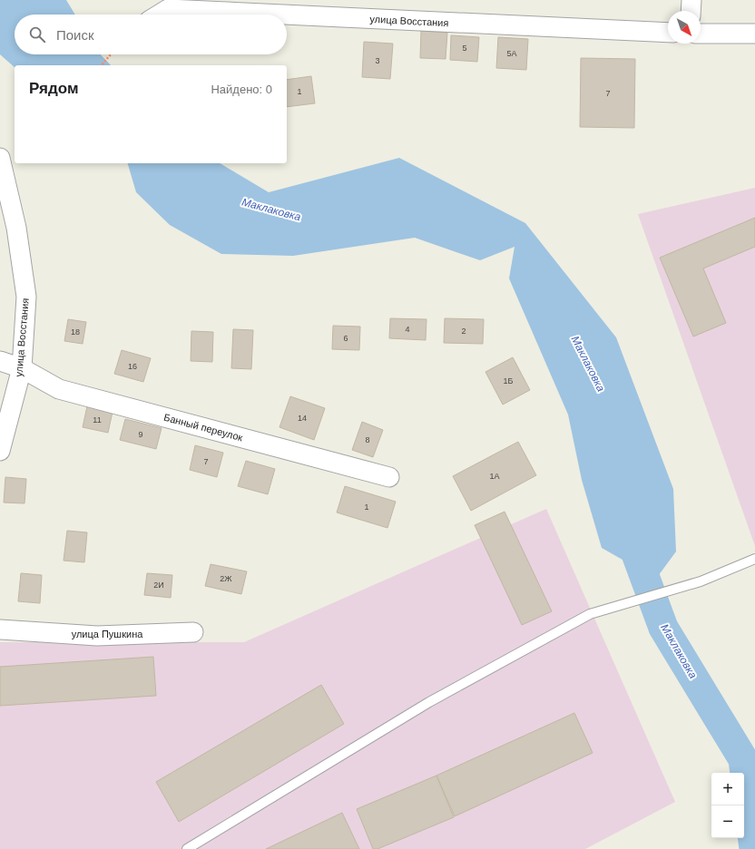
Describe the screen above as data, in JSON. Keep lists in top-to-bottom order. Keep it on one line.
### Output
{"streets":{"street":["улица Восстания","Банный переулок","улица Пушкина"]},"crossings":[["улица Восстания","Банный переулок"]],"water":["Маклаковка"],"house_numbers":["5","5А","3","1","7","4","2","18","6","16","1Б","14","11","9","8","7","1А","1","2Ж","2И"],"north":"bottom right","page":{"search":"Поиск","heading":["Рядом","Найдено: 0"],"map_buttons":["+","−"]}}
